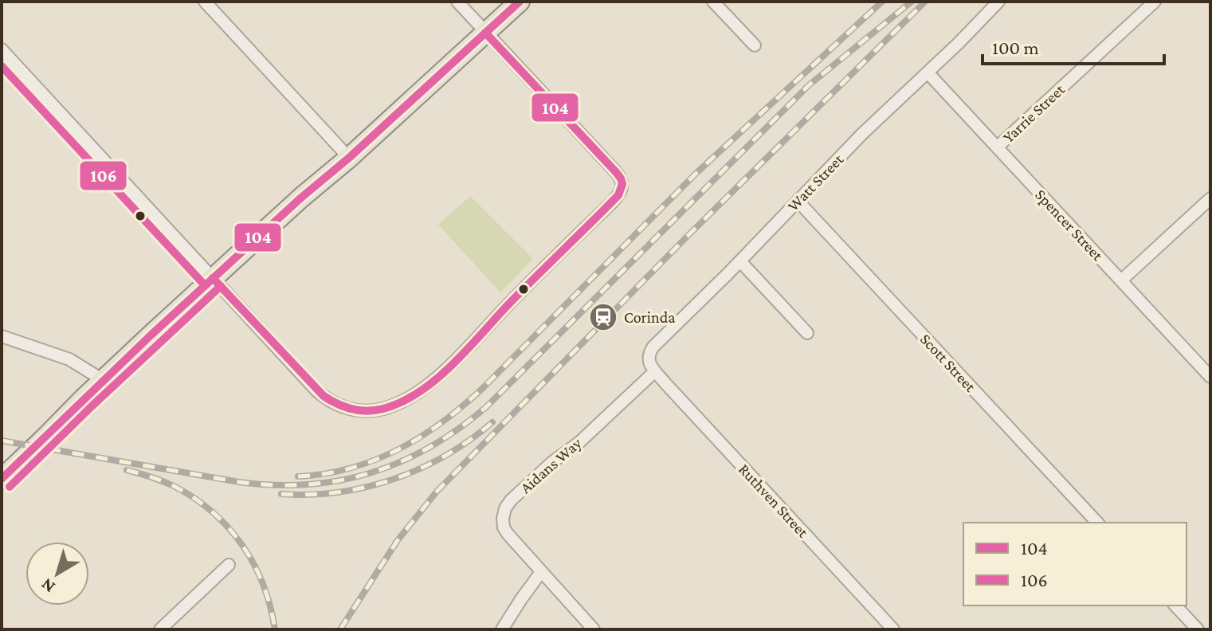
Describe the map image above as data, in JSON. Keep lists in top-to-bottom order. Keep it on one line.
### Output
{"streets":{"street":["Yarrie Street","Watt Street","Spencer Street","Scott Street","Aidans Way","Ruthven Street"]},"crossings":[["Yarrie Street","Spencer Street"],["Watt Street","Spencer Street"],["Watt Street","Scott Street"],["Watt Street","Aidans Way"],["Watt Street","Ruthven Street"],["Aidans Way","Ruthven Street"]],"places":{"station":["Corinda"]},"lines":["transit line 104","transit line 106"],"legend":["104","106"],"scale_bar":"100 m","north":"bottom left"}
